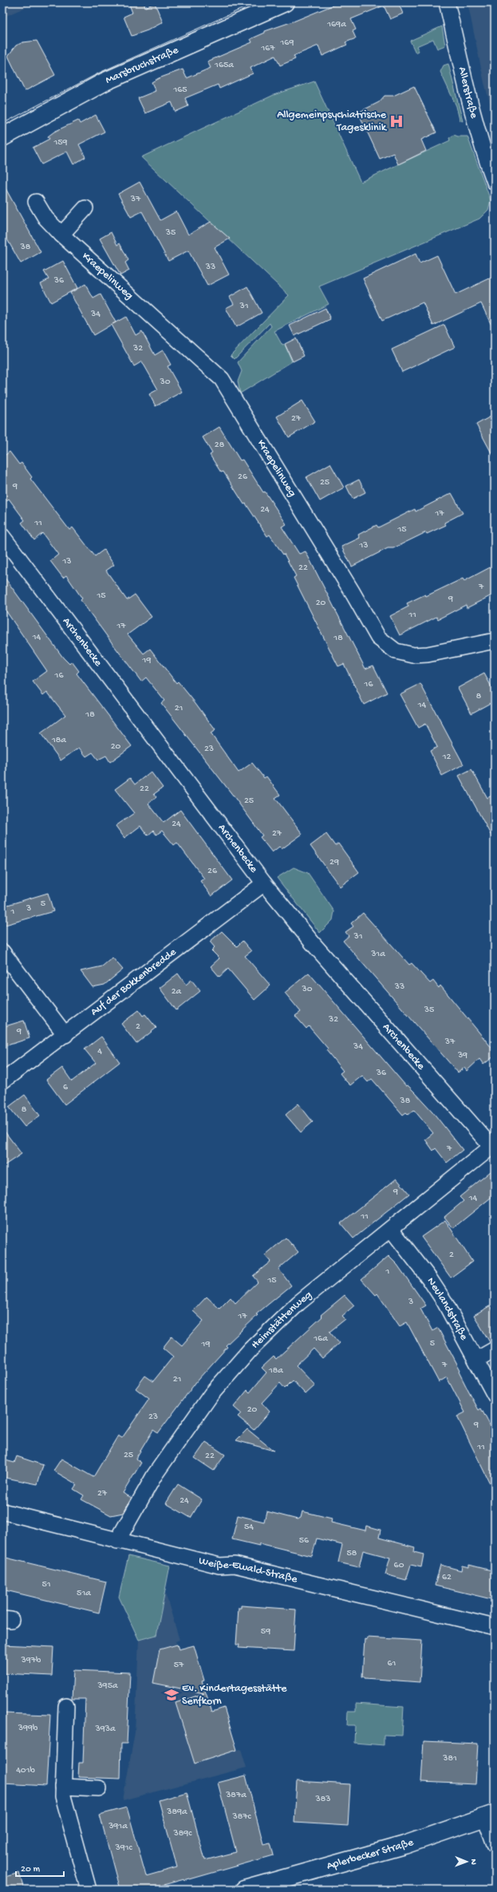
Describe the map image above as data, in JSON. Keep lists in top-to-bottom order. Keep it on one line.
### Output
{"streets":{"street":["Marsbruchstraße","Allerstraße","Kraepelinweg","Archenbecke","Auf der Bokkenbredde","Neulandstraße","Heimstättenweg","Weiße-Ewald-Straße","Aplerbecker Straße"]},"crossings":[["Archenbecke","Auf der Bokkenbredde"],["Archenbecke","Heimstättenweg"],["Neulandstraße","Heimstättenweg"],["Heimstättenweg","Weiße-Ewald-Straße"]],"places":{"hospital":["Allgemeinpsychiatrische Tagesklinik"],"school or university":["Ev. Kindertagesstätte Senfkorn"]},"house_numbers":["169a","169","167","165a","165","159","37","35","38","33","36","31","34","32","30","27","28","26","25","9","24","17","11","15","13","13","22","7","15","9","20","11","17","14","18","19","16","16","8","14","21","18","18a","20","23","12","22","25","24","27","29","26","5","3","1","31","31a","33","30","2a","35","32","2","9","37","34","4","39","36","6","38","8","7","9","14","11","2","1","15","3","17","16a","5","19","7","18a","21","20","23","9","11","25","22","27","24","54","56","58","60","62","51","51a","59","397b","61","57","395a","399b","393a","381","401b","387a","383","389a","387c","391a","389c","391c"],"scale_bar":"20 m","north":"right"}
